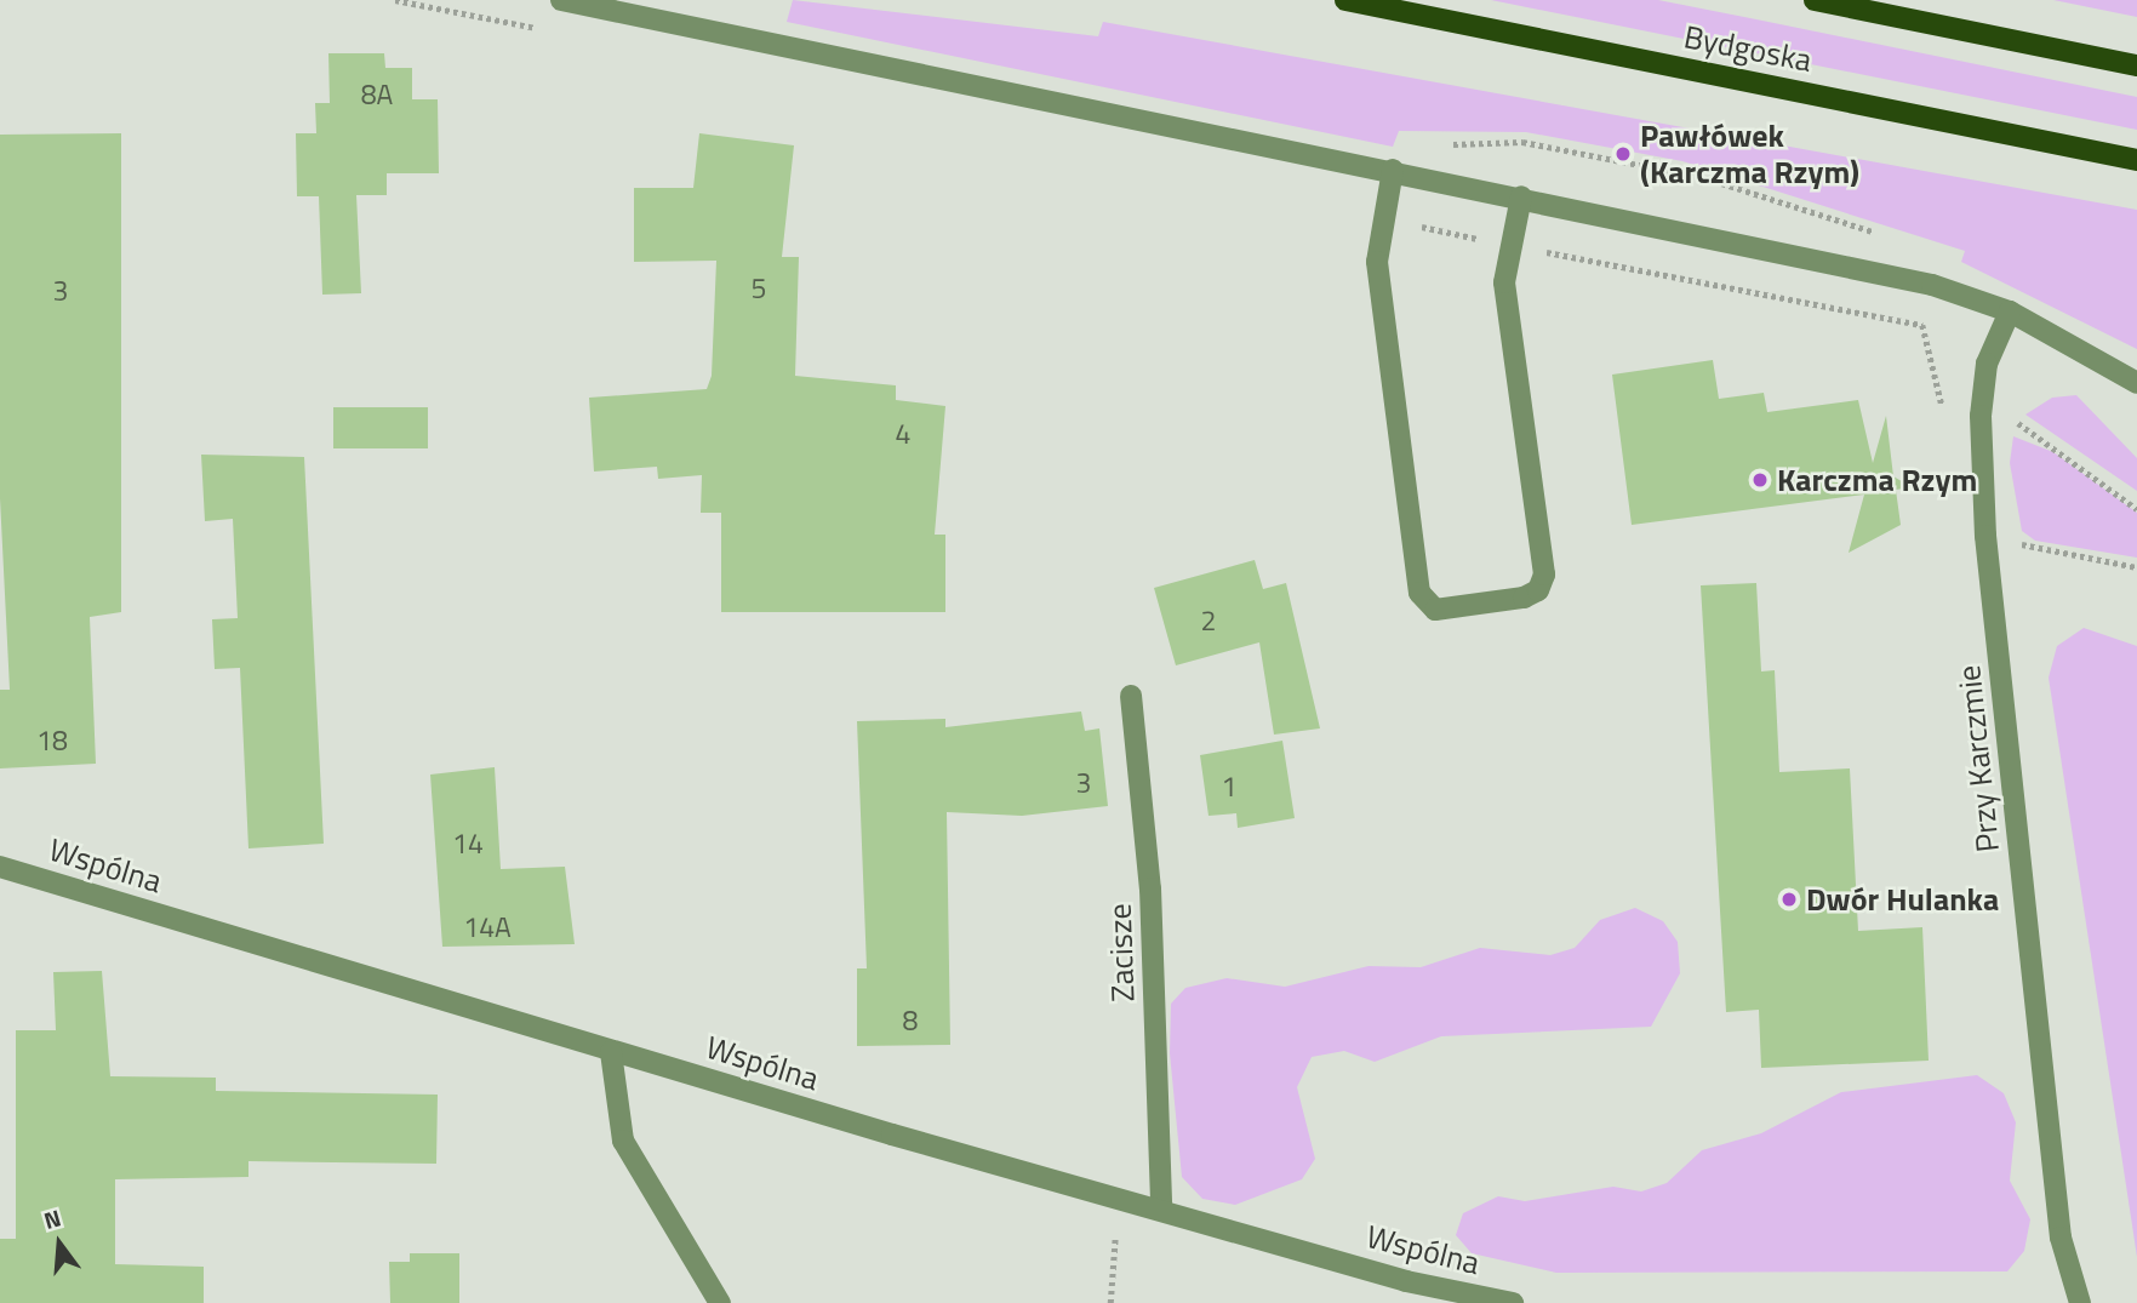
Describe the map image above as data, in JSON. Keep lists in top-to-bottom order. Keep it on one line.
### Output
{"streets":{"main road":["Bydgoska"],"street":["Przy Karczmie","Wspólna","Zacisze"]},"crossings":[["Wspólna","Zacisze"]],"places":["Pawłówek (Karczma Rzym)","Karczma Rzym","Dwór Hulanka"],"house_numbers":["8A","5","3","4","2","18","3","1","14","14A","8"],"north":"top"}
